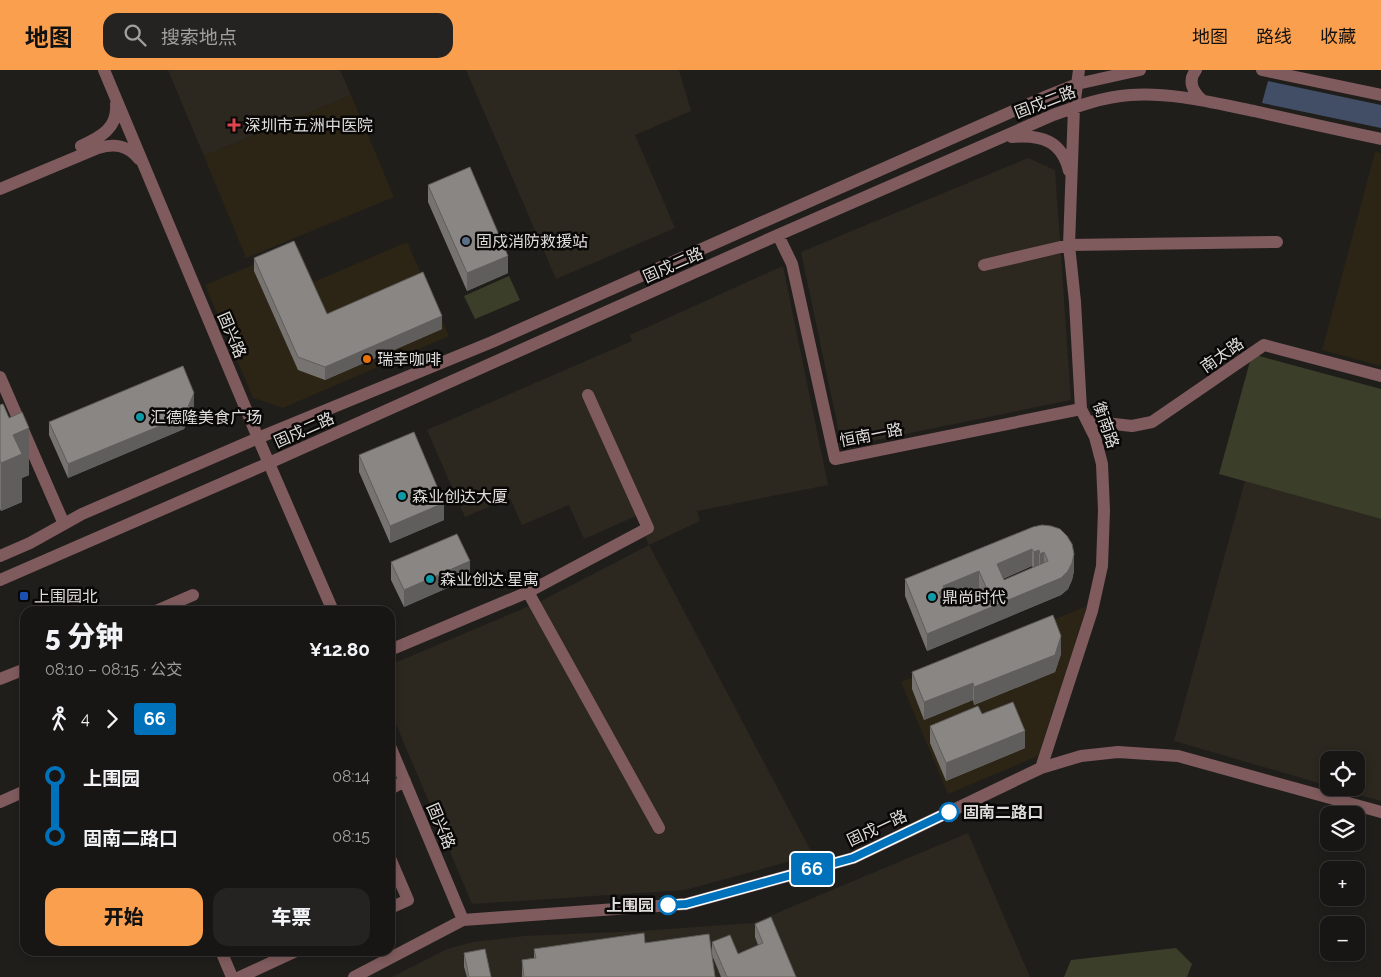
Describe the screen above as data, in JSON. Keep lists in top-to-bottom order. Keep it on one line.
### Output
{"streets":{"street":["固戍二路","固兴路","南太路","衡南路","恒南一路","固戍一路"]},"crossings":[["固戍二路","固兴路"],["固戍二路","衡南路"],["固戍二路","恒南一路"],["固兴路","固戍一路"],["南太路","衡南路"],["衡南路","恒南一路"],["衡南路","固戍一路"]],"places":{"health":["深圳市五洲中医院"],"other":["固戍消防救援站","瑞幸咖啡","汇德隆美食广场","森业创达大厦","森业创达·星寓","鼎尚时代","固南二路口","上围园"],"transit":["上围园北"]},"lines":["bus line 66"],"page":{"header":"地图","search":"搜索地点","nav":["地图","路线","收藏"],"on_map":"66","heading":["5 分钟","08:10 – 08:15 · 公交","¥12.80"],"legs":["4","66"],"list":[{"name":"上围园","value":"08:14"},{"name":"固南二路口","value":"08:15"}],"map_buttons":["+","−"],"buttons":["开始","车票"]}}
